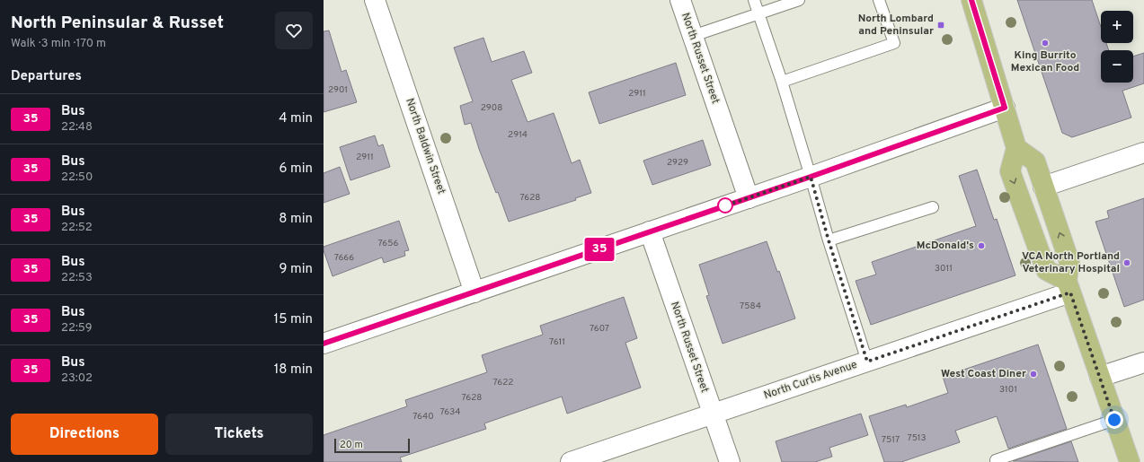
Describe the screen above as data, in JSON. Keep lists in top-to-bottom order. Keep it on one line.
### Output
{"streets":{"street":["North Russet Street","North Baldwin Street","North Curtis Avenue"]},"crossings":[["North Russet Street","North Curtis Avenue"]],"places":{"transit":["North Lombard and Peninsular"],"other":["King Burrito Mexican Food","McDonald's","VCA North Portland Veterinary Hospital","West Coast Diner"]},"lines":["bus line 35"],"house_numbers":["2901","2911","2908","2914","2911","2929","7628","7656","7666","3011","7584","7607","7611","7622","3101","7628","7634","7640","7513","7517"],"scale_bar":"20 m","page":{"heading":[["North Peninsular & Russet","Walk · 3 min · 170 m"],"Departures"],"on_map":"35","map_buttons":["+","−"],"list":[{"mark":"35","name":"Bus","note":"22:48","value":"4 min"},{"mark":"35","name":"Bus","note":"22:50","value":"6 min"},{"mark":"35","name":"Bus","note":"22:52","value":"8 min"},{"mark":"35","name":"Bus","note":"22:53","value":"9 min"},{"mark":"35","name":"Bus","note":"22:59","value":"15 min"},{"mark":"35","name":"Bus","note":"23:02","value":"18 min"}],"buttons":["Directions","Tickets"],"scale":"20 m"}}
